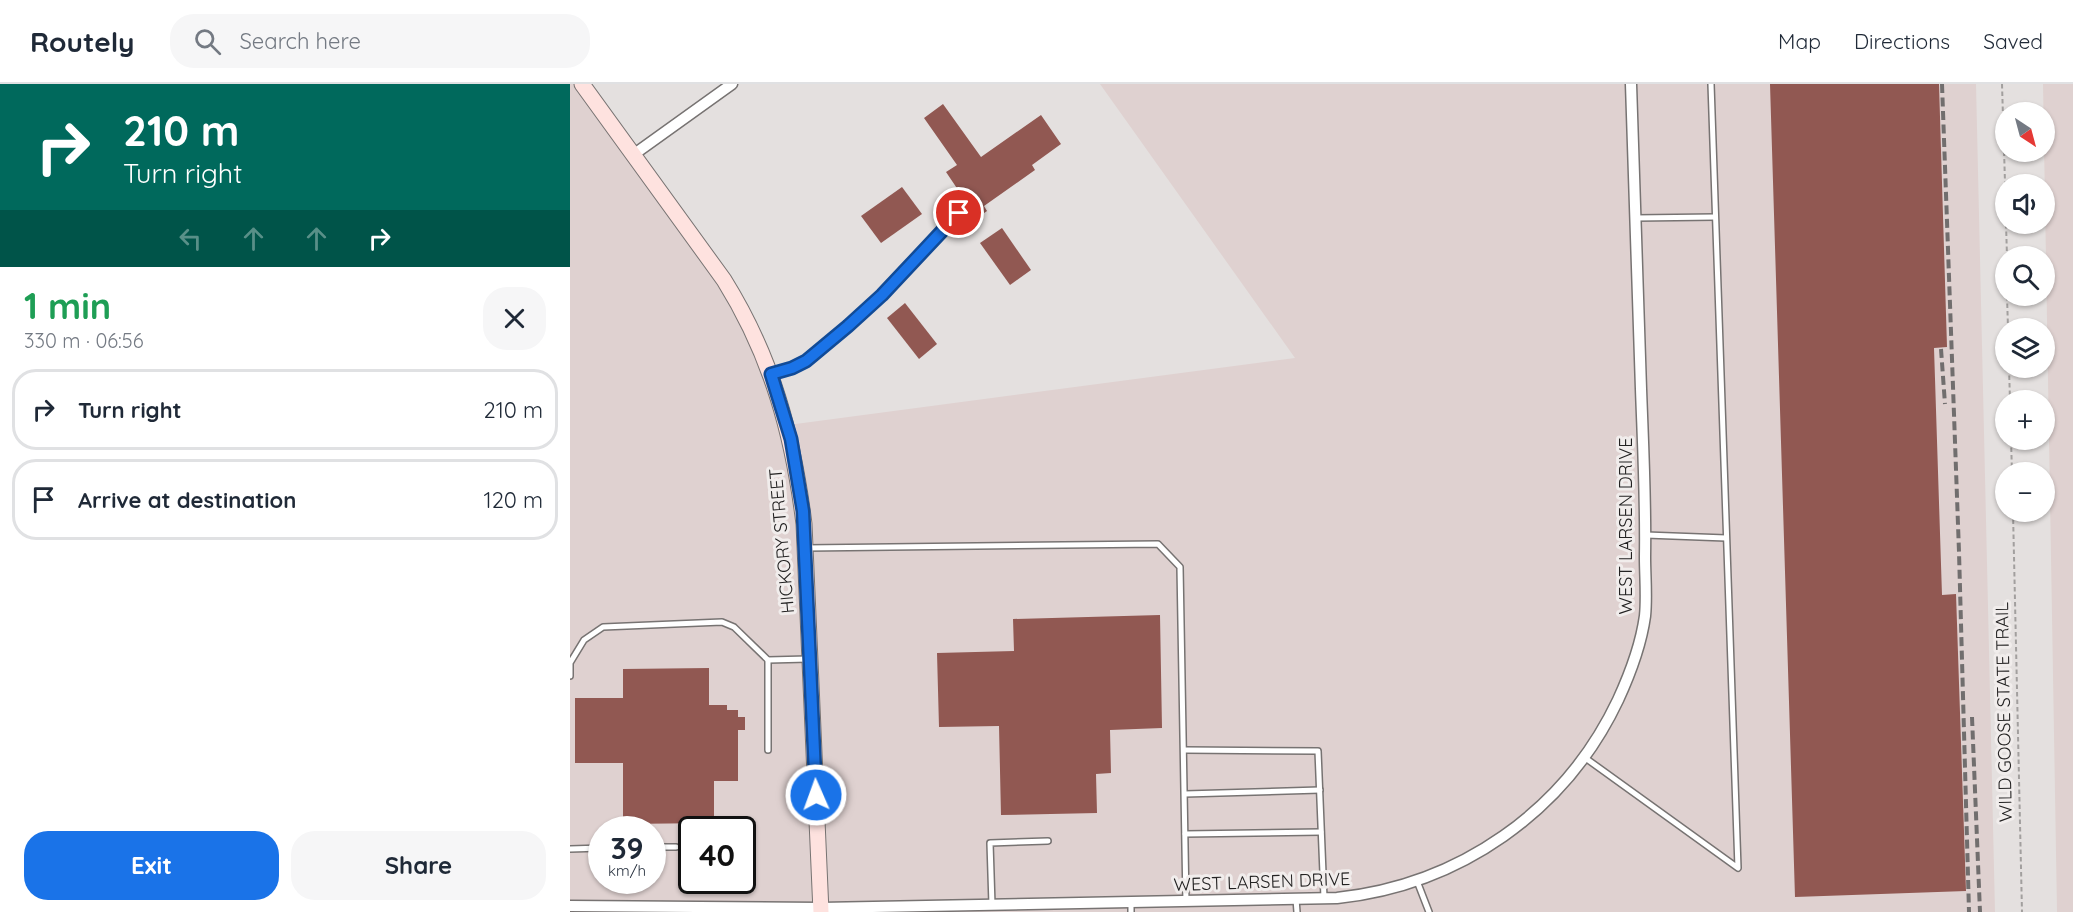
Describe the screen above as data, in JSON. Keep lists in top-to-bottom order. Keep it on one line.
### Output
{"streets":{"street":["WEST LARSEN DRIVE","HICKORY STREET"],"path":["WILD GOOSE STATE TRAIL"]},"crossings":[["WEST LARSEN DRIVE","HICKORY STREET"]],"north":"bottom right","page":{"header":"Routely","search":"Search here","nav":["Map","Directions","Saved"],"turn":["210 m","Turn right"],"map_buttons":["+","−"],"heading":["1 min","330 m · 06:56"],"list":[{"name":"Turn right","value":"210 m"},{"name":"Arrive at destination","value":"120 m"}],"speed":"39 km/h","limit":"40","buttons":["Exit","Share"]}}
